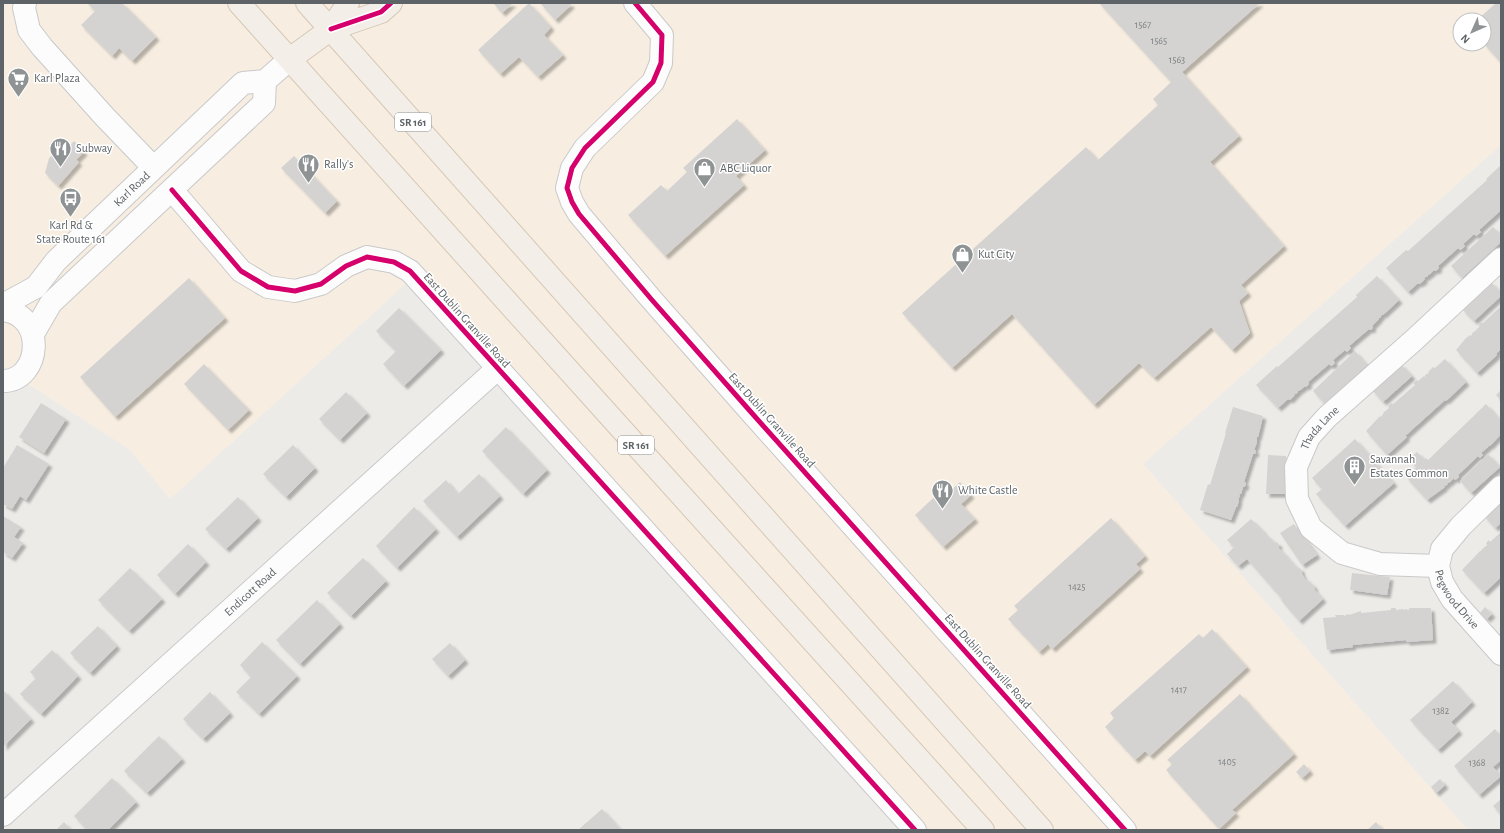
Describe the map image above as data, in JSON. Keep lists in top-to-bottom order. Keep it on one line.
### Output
{"streets":{"main road":["SR 161"],"street":["Karl Road","East Dublin Granville Road","Thada Lane","Endicott Road","Pegwood Drive"]},"crossings":[["East Dublin Granville Road","Endicott Road"],["Thada Lane","Pegwood Drive"]],"places":{"supermarket":["Karl Plaza"],"restaurant":["Subway","Rally's","White Castle"],"shop":["ABC Liquor","Kut City"],"bus stop":["Karl Rd & State Route 161"],"building":["Savannah Estates Common"]},"house_numbers":["1567","1565","1563","1425","1417","1382","1405","1368"],"north":"bottom left"}
